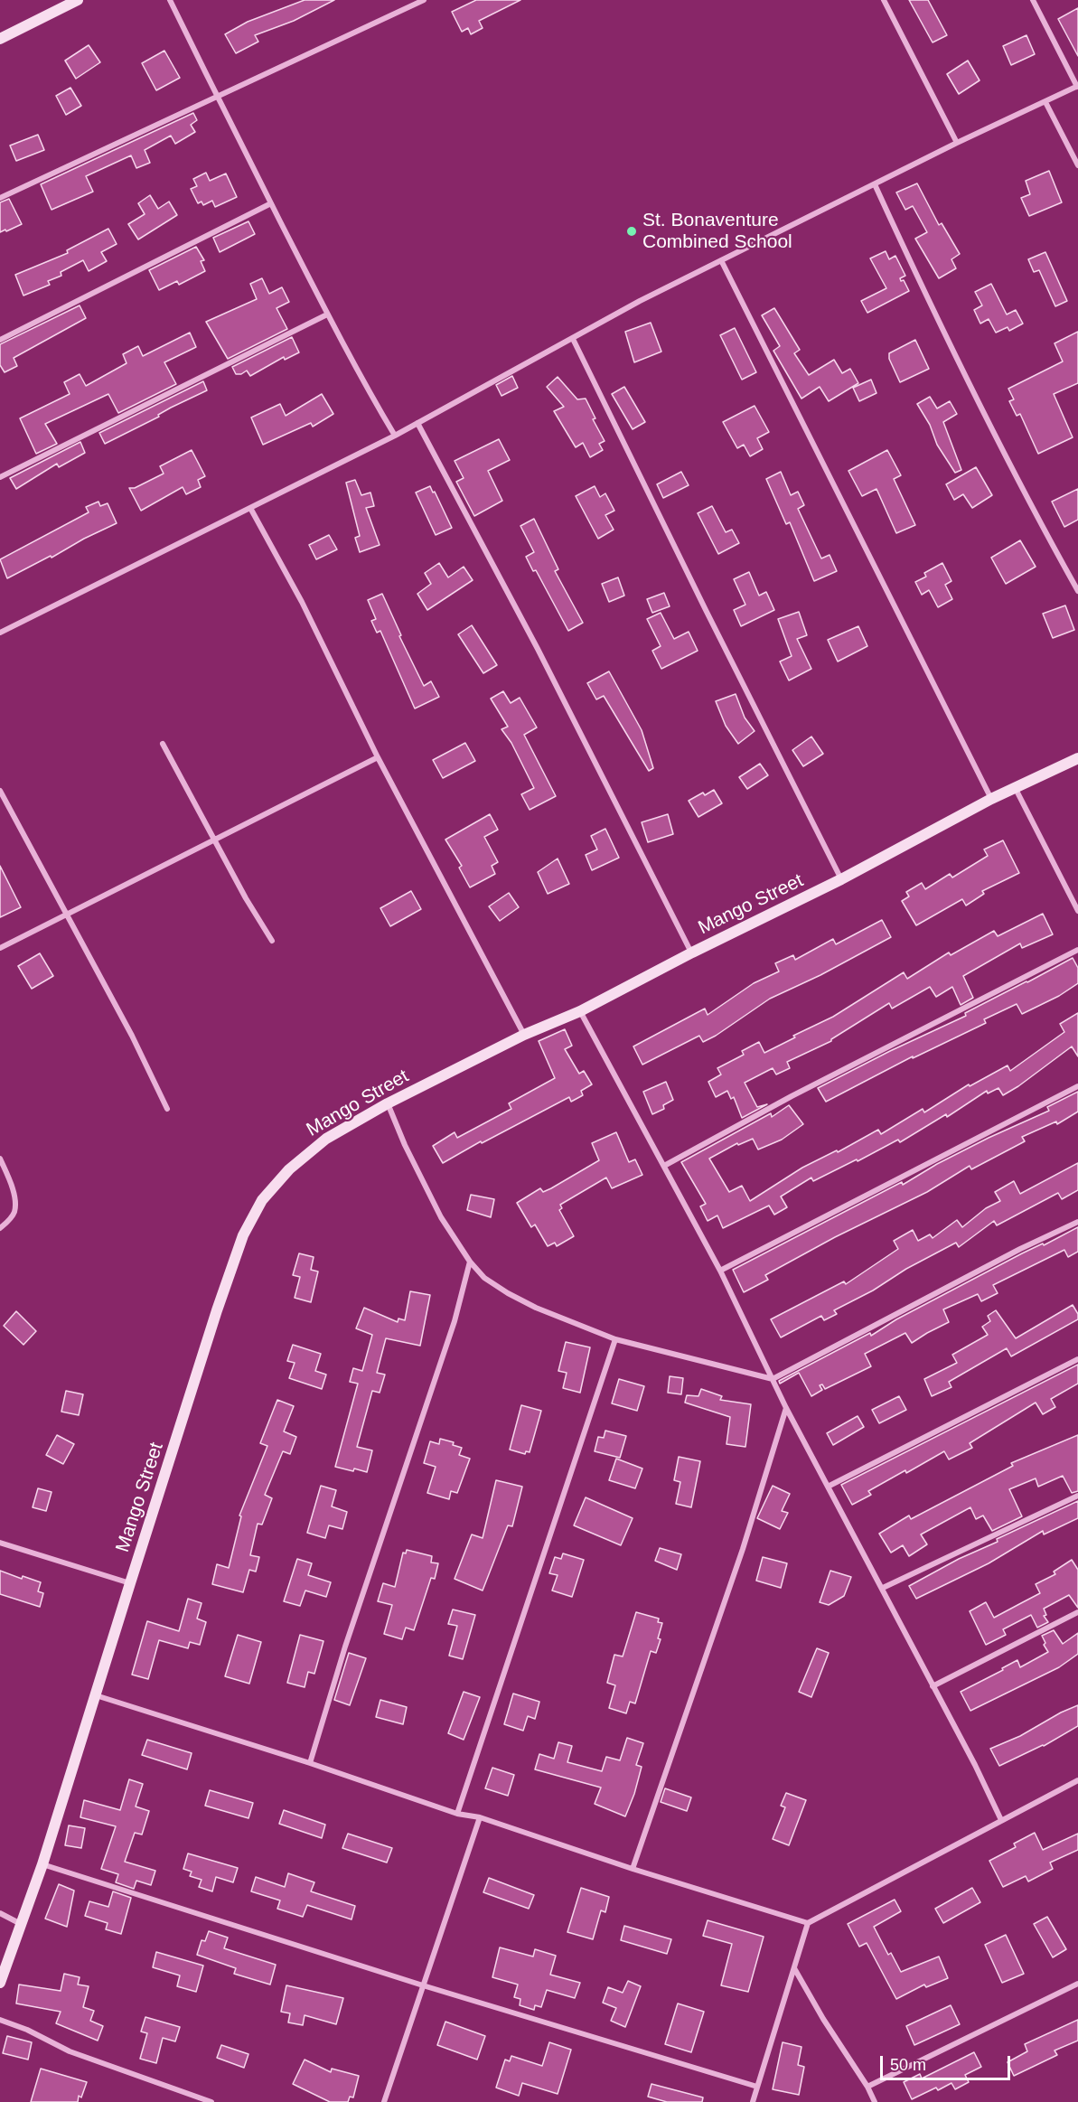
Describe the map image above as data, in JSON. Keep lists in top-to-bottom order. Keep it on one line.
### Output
{"streets":{"main road":["Mango Street"]},"places":["St. Bonaventure Combined School"],"scale_bar":"50 m"}
